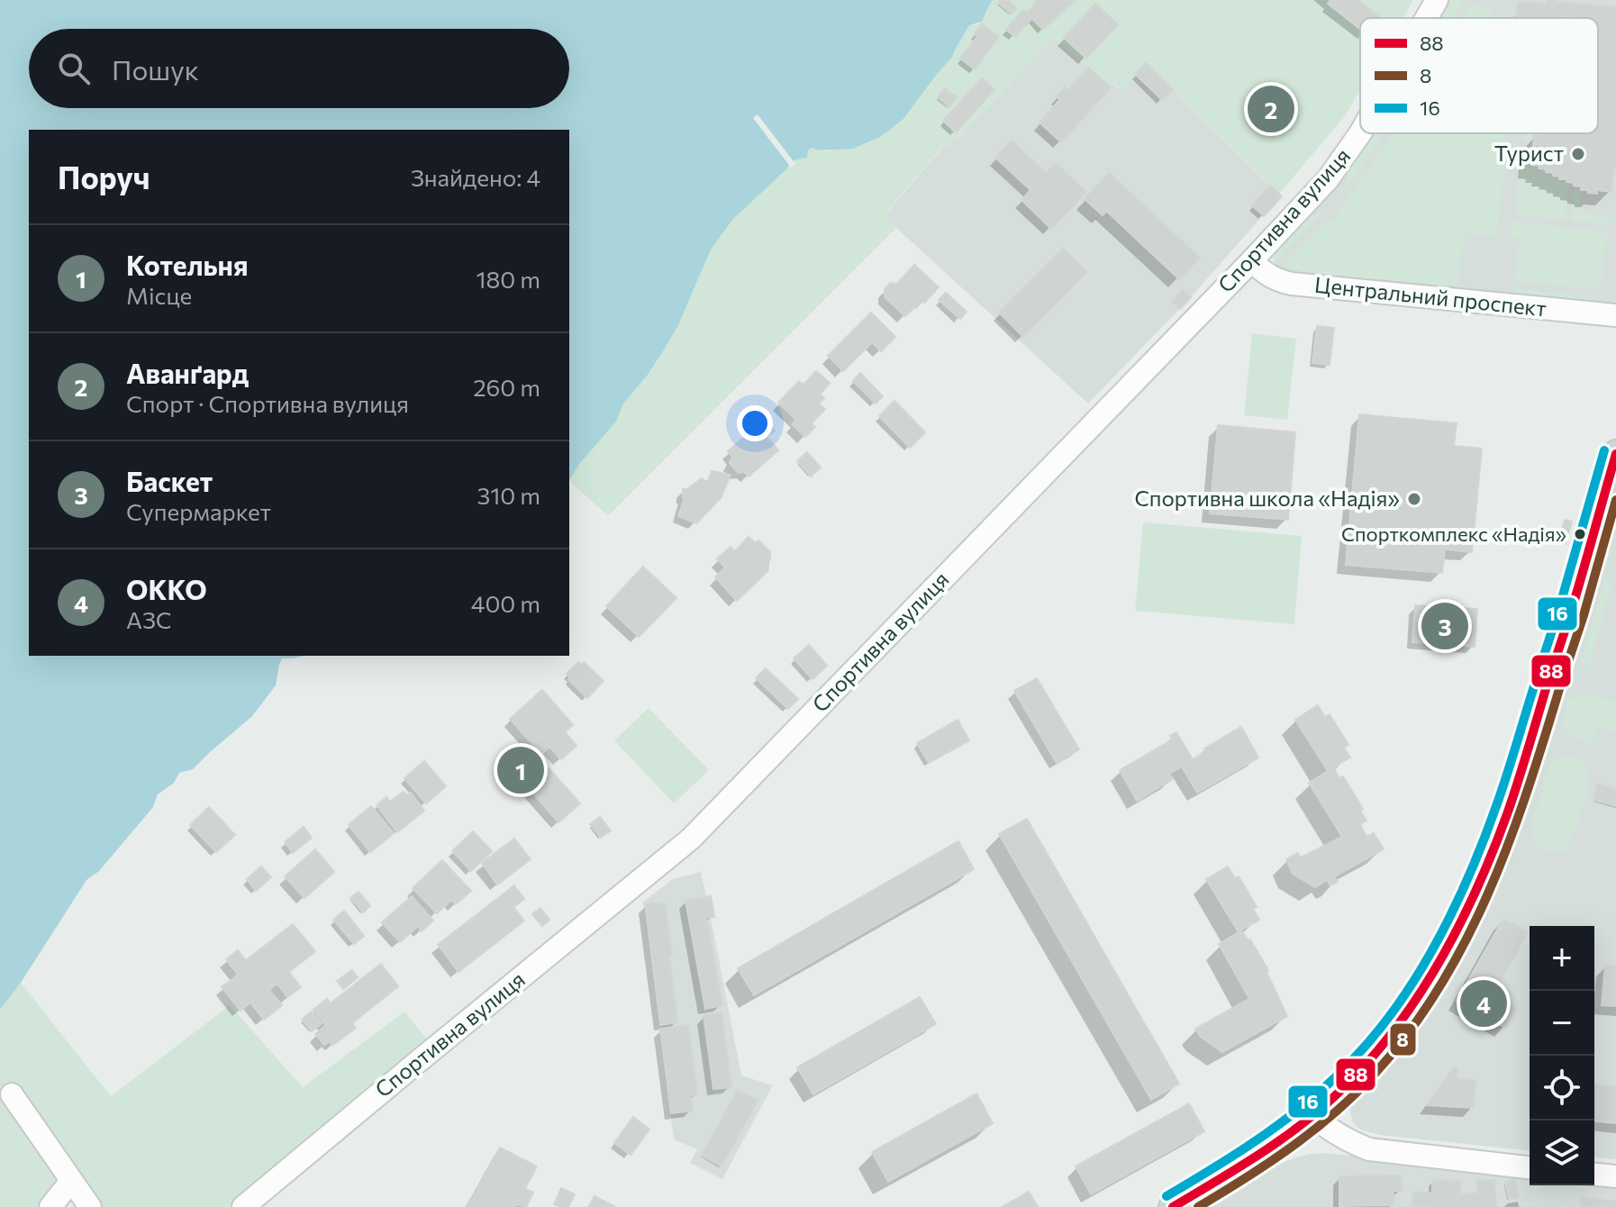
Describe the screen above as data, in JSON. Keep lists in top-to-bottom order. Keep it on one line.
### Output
{"streets":{"street":["Спортивна вулиця","Центральний проспект"]},"crossings":[["Спортивна вулиця","Центральний проспект"]],"places":["Турист","Спортивна школа «Надія»","Спорткомплекс «Надія»"],"lines":["transit line 16","transit line 88","transit line 8"],"legend":["88","8","16"],"page":{"search":"Пошук","pins":["2","3","1","4"],"heading":["Поруч","Знайдено: 4"],"list":[{"mark":"1","name":"Котельня","note":"Місце","value":"180 m"},{"mark":"2","name":"Аванґард","note":"Спорт · Спортивна вулиця","value":"260 m"},{"mark":"3","name":"Баскет","note":"Супермаркет","value":"310 m"},{"mark":"4","name":"ОККО","note":"АЗС","value":"400 m"}],"map_buttons":["+","−"]}}
